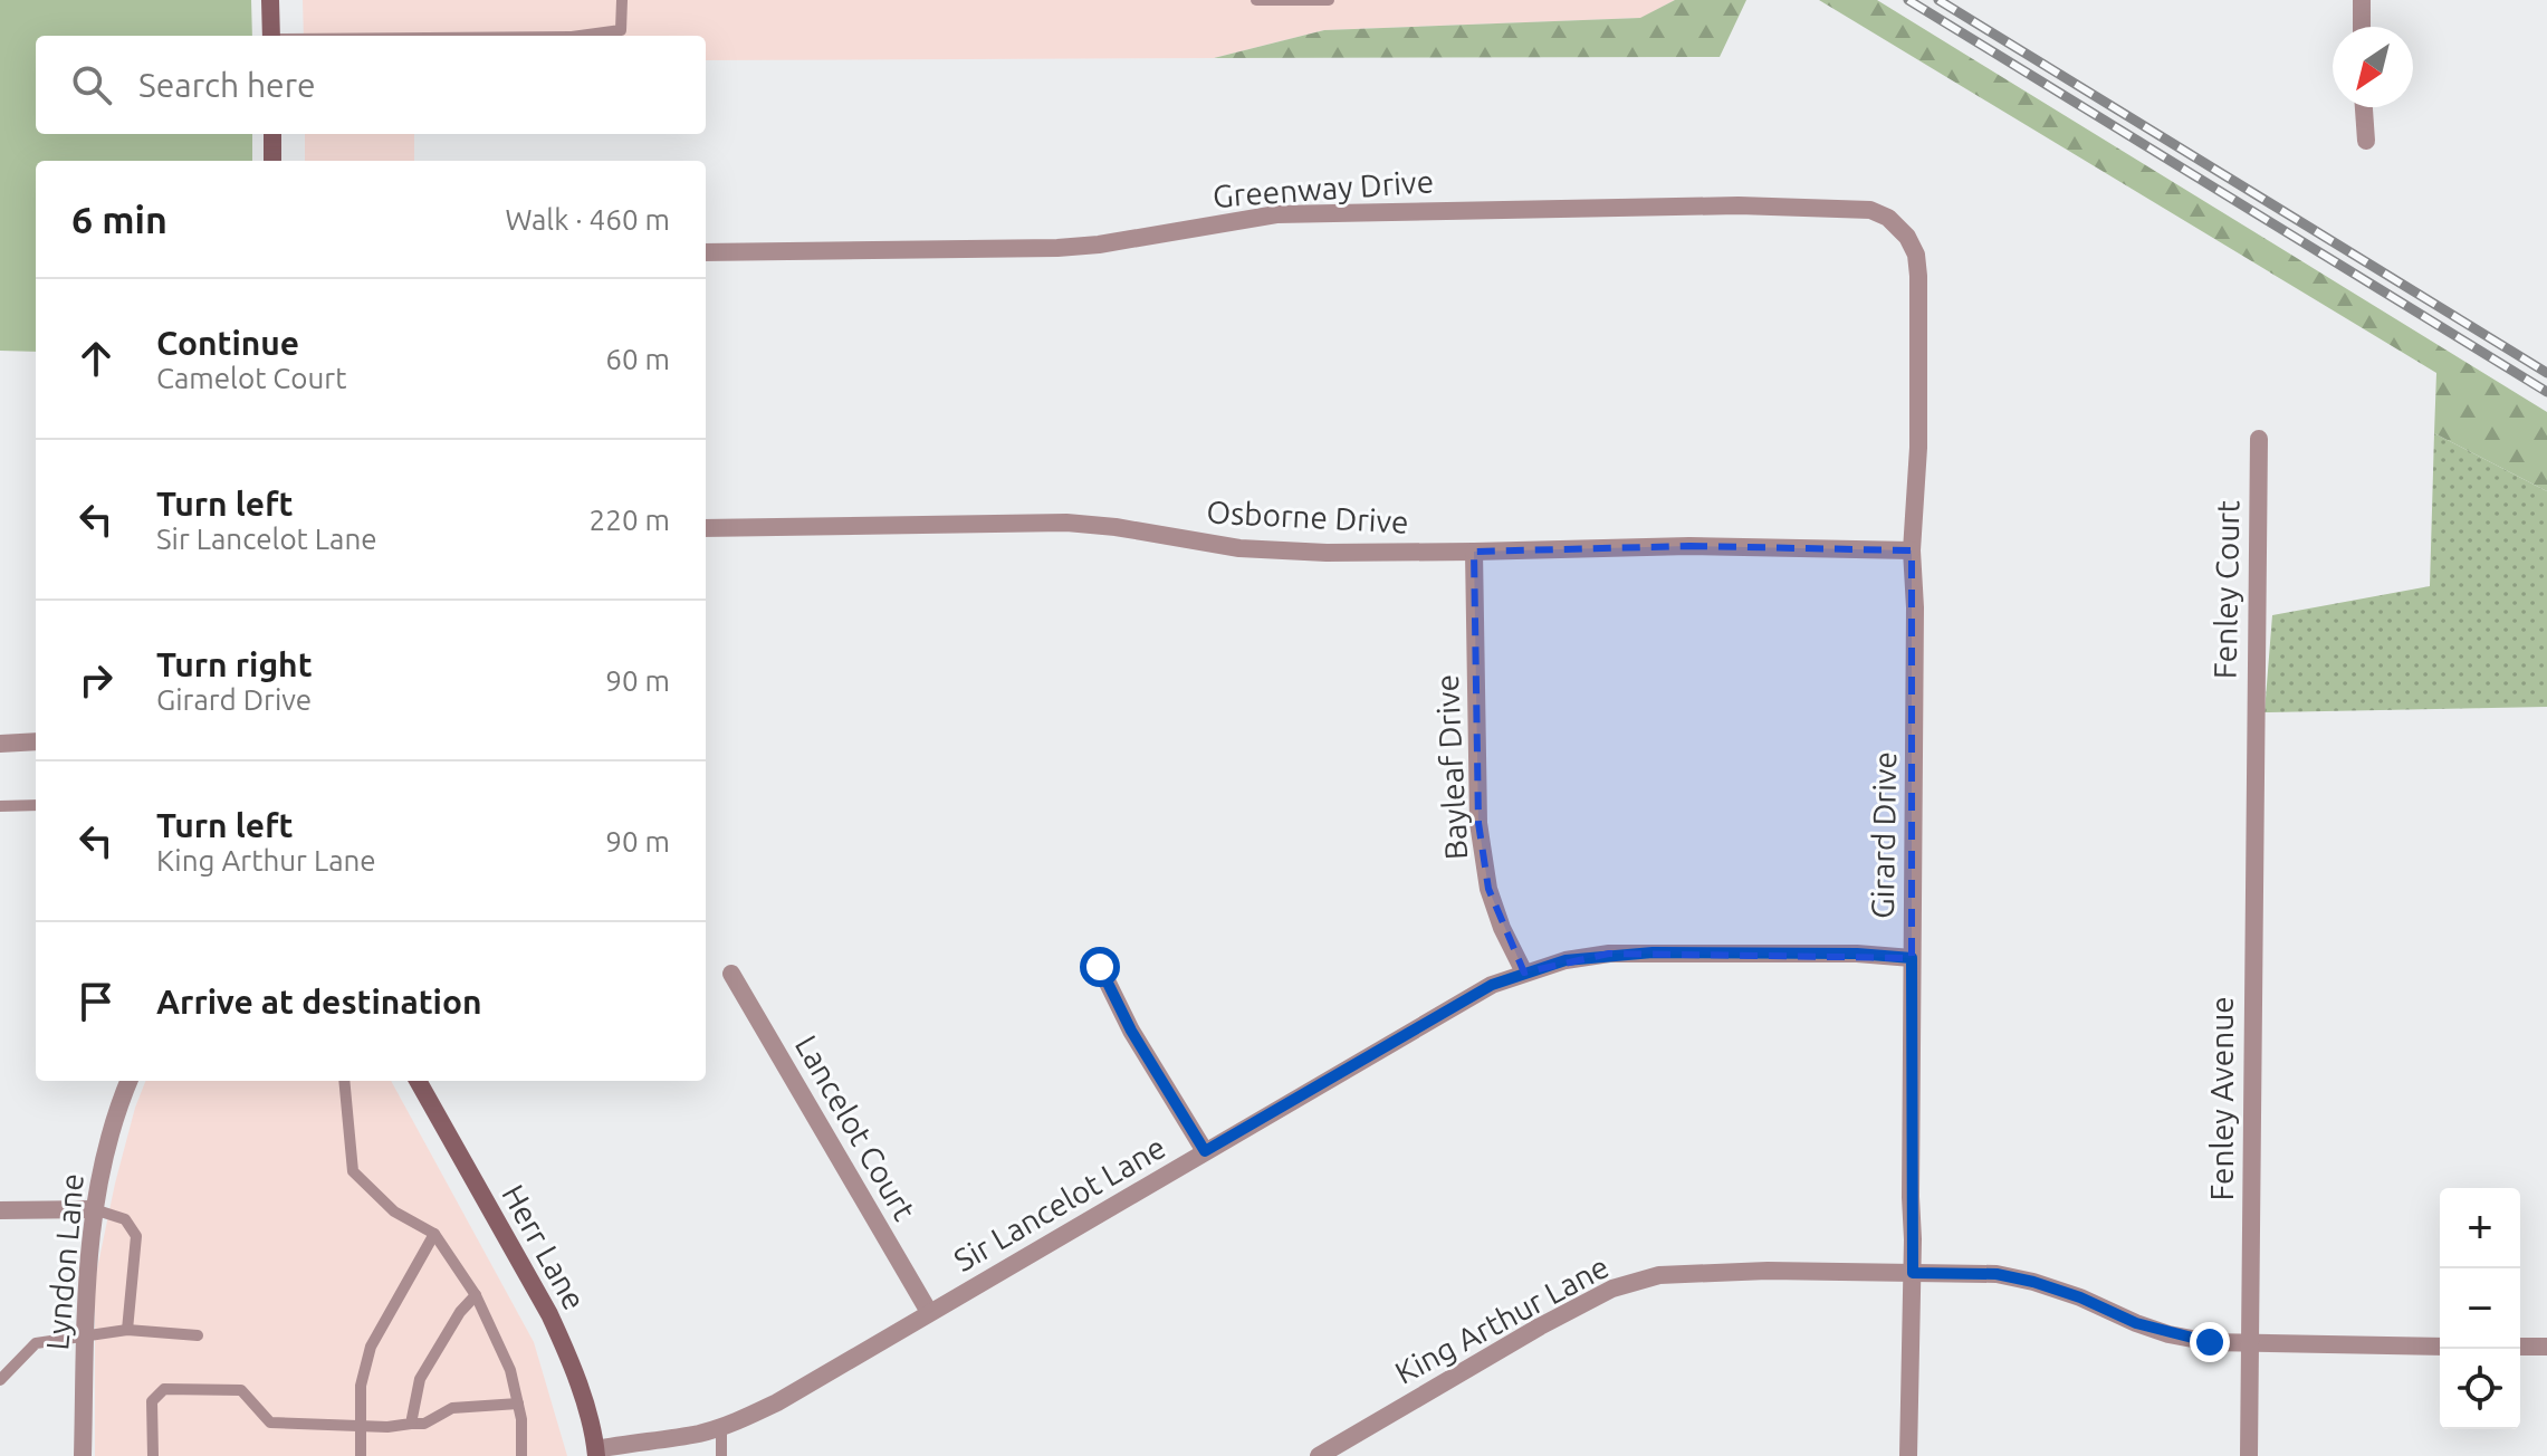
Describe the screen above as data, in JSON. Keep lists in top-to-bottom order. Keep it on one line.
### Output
{"streets":{"main road":["Herr Lane"],"street":["Greenway Drive","Osborne Drive","Fenley Court","Bayleaf Drive","Girard Drive","Fenley Avenue","Lancelot Court","Sir Lancelot Lane","Lyndon Lane","King Arthur Lane"]},"crossings":[["Greenway Drive","Girard Drive"],["Osborne Drive","Bayleaf Drive"],["Osborne Drive","Girard Drive"],["Fenley Court","Fenley Avenue"],["Bayleaf Drive","Sir Lancelot Lane"],["Girard Drive","Sir Lancelot Lane"],["Girard Drive","King Arthur Lane"],["Fenley Avenue","King Arthur Lane"],["Lancelot Court","Sir Lancelot Lane"],["Sir Lancelot Lane","Herr Lane"]],"north":"bottom left","page":{"search":"Search here","heading":["6 min","Walk · 460 m"],"list":[["Continue","Camelot Court","60 m"],["Turn left","Sir Lancelot Lane","220 m"],["Turn right","Girard Drive","90 m"],["Turn left","King Arthur Lane","90 m"],"Arrive at destination"],"map_buttons":["+","−"]}}
